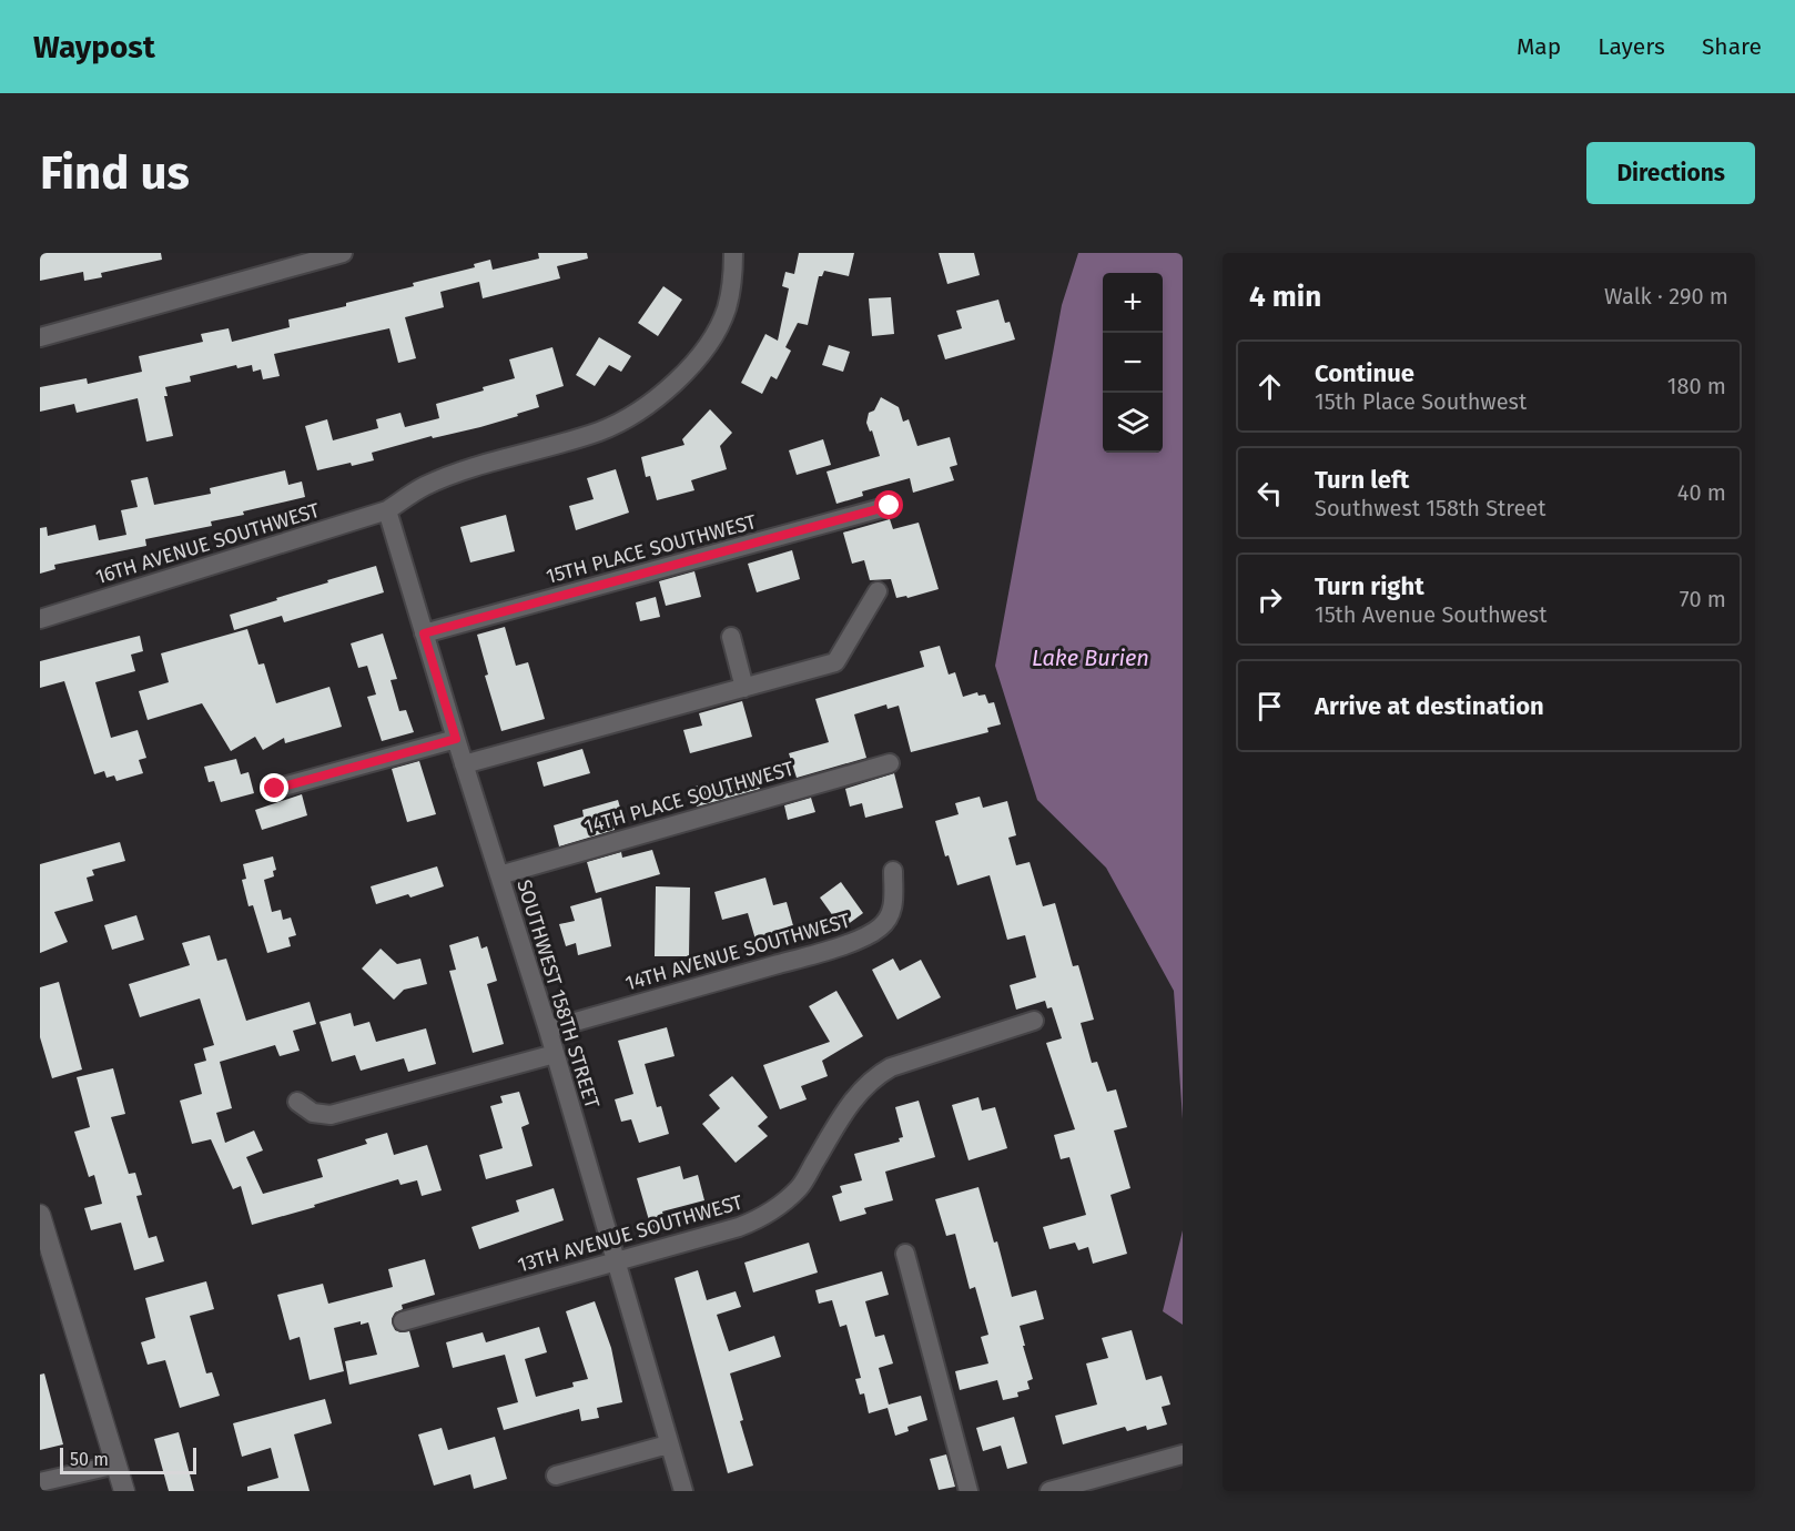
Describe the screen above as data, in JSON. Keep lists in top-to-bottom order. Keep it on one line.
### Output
{"streets":{"street":["16TH AVENUE SOUTHWEST","15TH PLACE SOUTHWEST","14TH PLACE SOUTHWEST","14TH AVENUE SOUTHWEST","SOUTHWEST 158TH STREET","13TH AVENUE SOUTHWEST"]},"crossings":[["16TH AVENUE SOUTHWEST","SOUTHWEST 158TH STREET"],["15TH PLACE SOUTHWEST","SOUTHWEST 158TH STREET"],["14TH PLACE SOUTHWEST","SOUTHWEST 158TH STREET"],["14TH AVENUE SOUTHWEST","SOUTHWEST 158TH STREET"],["SOUTHWEST 158TH STREET","13TH AVENUE SOUTHWEST"]],"water":["Lake Burien"],"scale_bar":"50 m","page":{"header":"Waypost","nav":["Map","Layers","Share"],"buttons":"Directions","title":"Find us","heading":["4 min","Walk · 290 m"],"map_buttons":["+","−"],"list":[["Continue","15th Place Southwest","180 m"],["Turn left","Southwest 158th Street","40 m"],["Turn right","15th Avenue Southwest","70 m"],"Arrive at destination"],"scale":"50 m"}}
